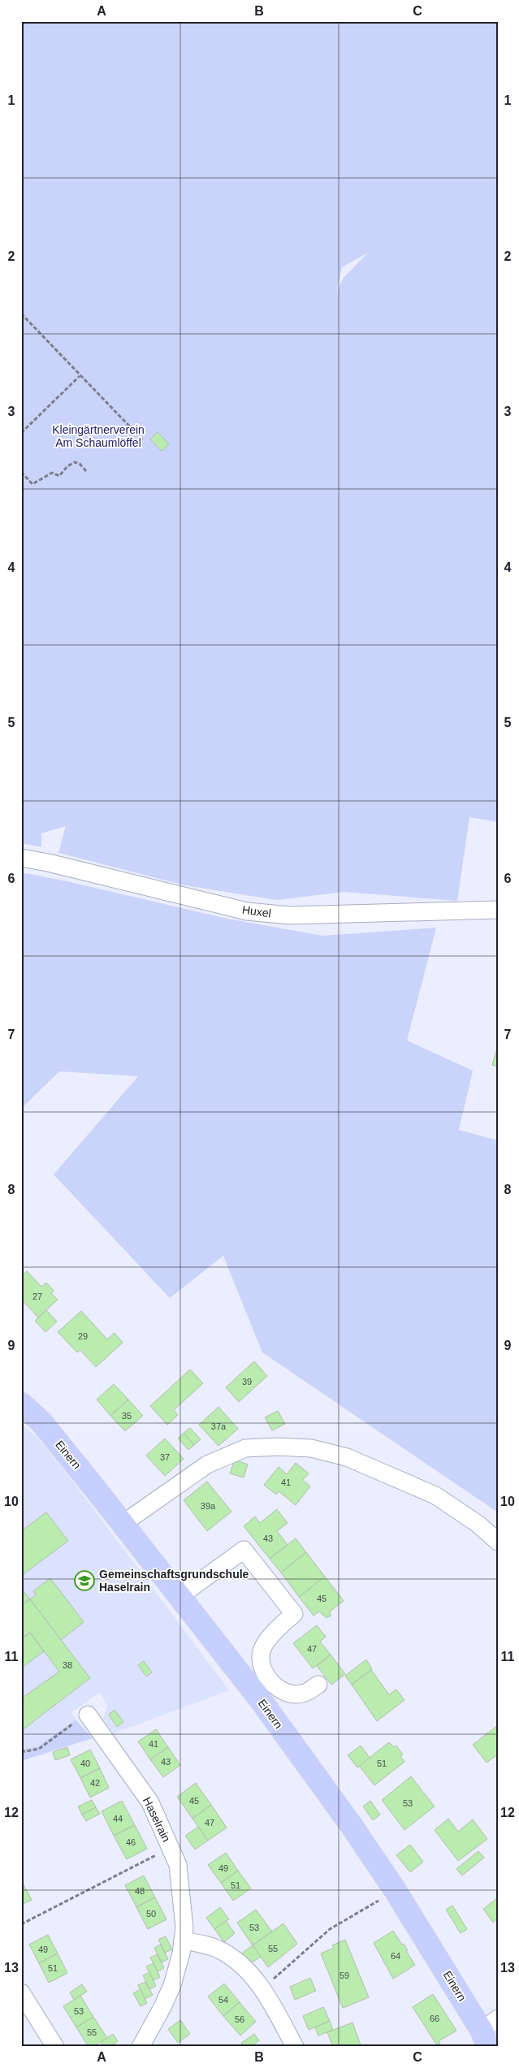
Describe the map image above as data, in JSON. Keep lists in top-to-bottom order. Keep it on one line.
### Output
{"streets":{"main road":["Einern"],"street":["Huxel","Haselrain"]},"parks":["Kleingärtnerverein Am Schaumlöffel"],"places":{"school or university":["Gemeinschaftsgrundschule Haselrain"]},"house_numbers":["27","29","39","35","37a","37","41","39a","43","45","47","38","41","43","40","51","42","45","53","44","47","46","49","51","48","50","53","55","49","64","51","59","54","53","66","56","55"],"grid":{"columns":["A","B","C"],"rows":["1","2","3","4","5","6","7","8","9","10","11","12","13"]}}
